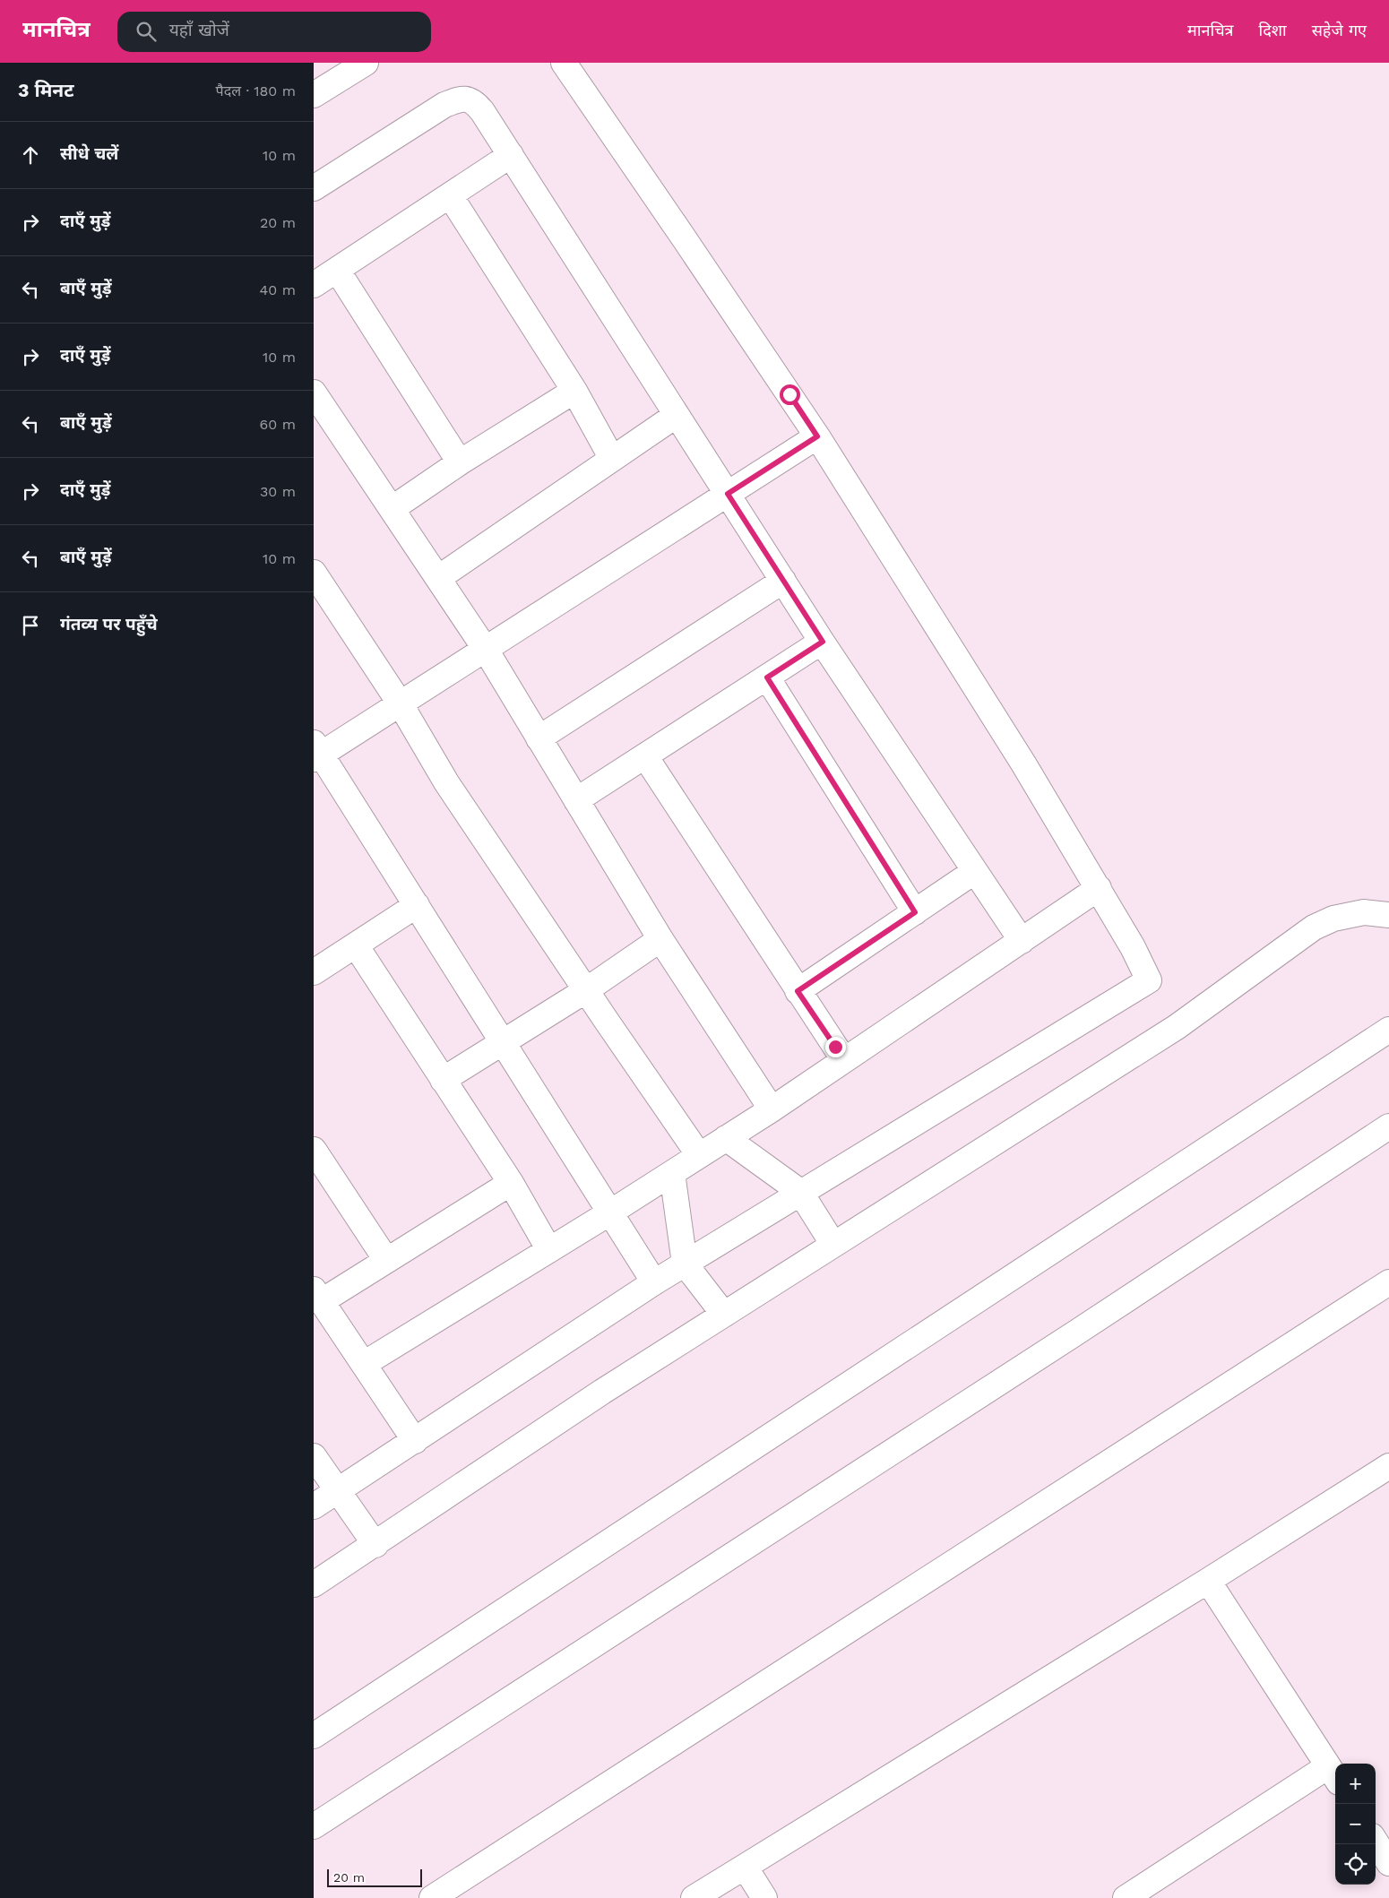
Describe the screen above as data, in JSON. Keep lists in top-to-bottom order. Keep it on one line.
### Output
{"scale_bar":"20 m","page":{"header":"मानचित्र","search":"यहाँ खोजें","nav":["मानचित्र","दिशा","सहेजे गए"],"heading":["3 मिनट","पैदल · 180 m"],"list":[["सीधे चलें","10 m"],["दाएँ मुड़ें","20 m"],["बाएँ मुड़ें","40 m"],["दाएँ मुड़ें","10 m"],["बाएँ मुड़ें","60 m"],["दाएँ मुड़ें","30 m"],["बाएँ मुड़ें","10 m"],"गंतव्य पर पहुँचे"],"map_buttons":["+","−"],"scale":"20 m"}}
